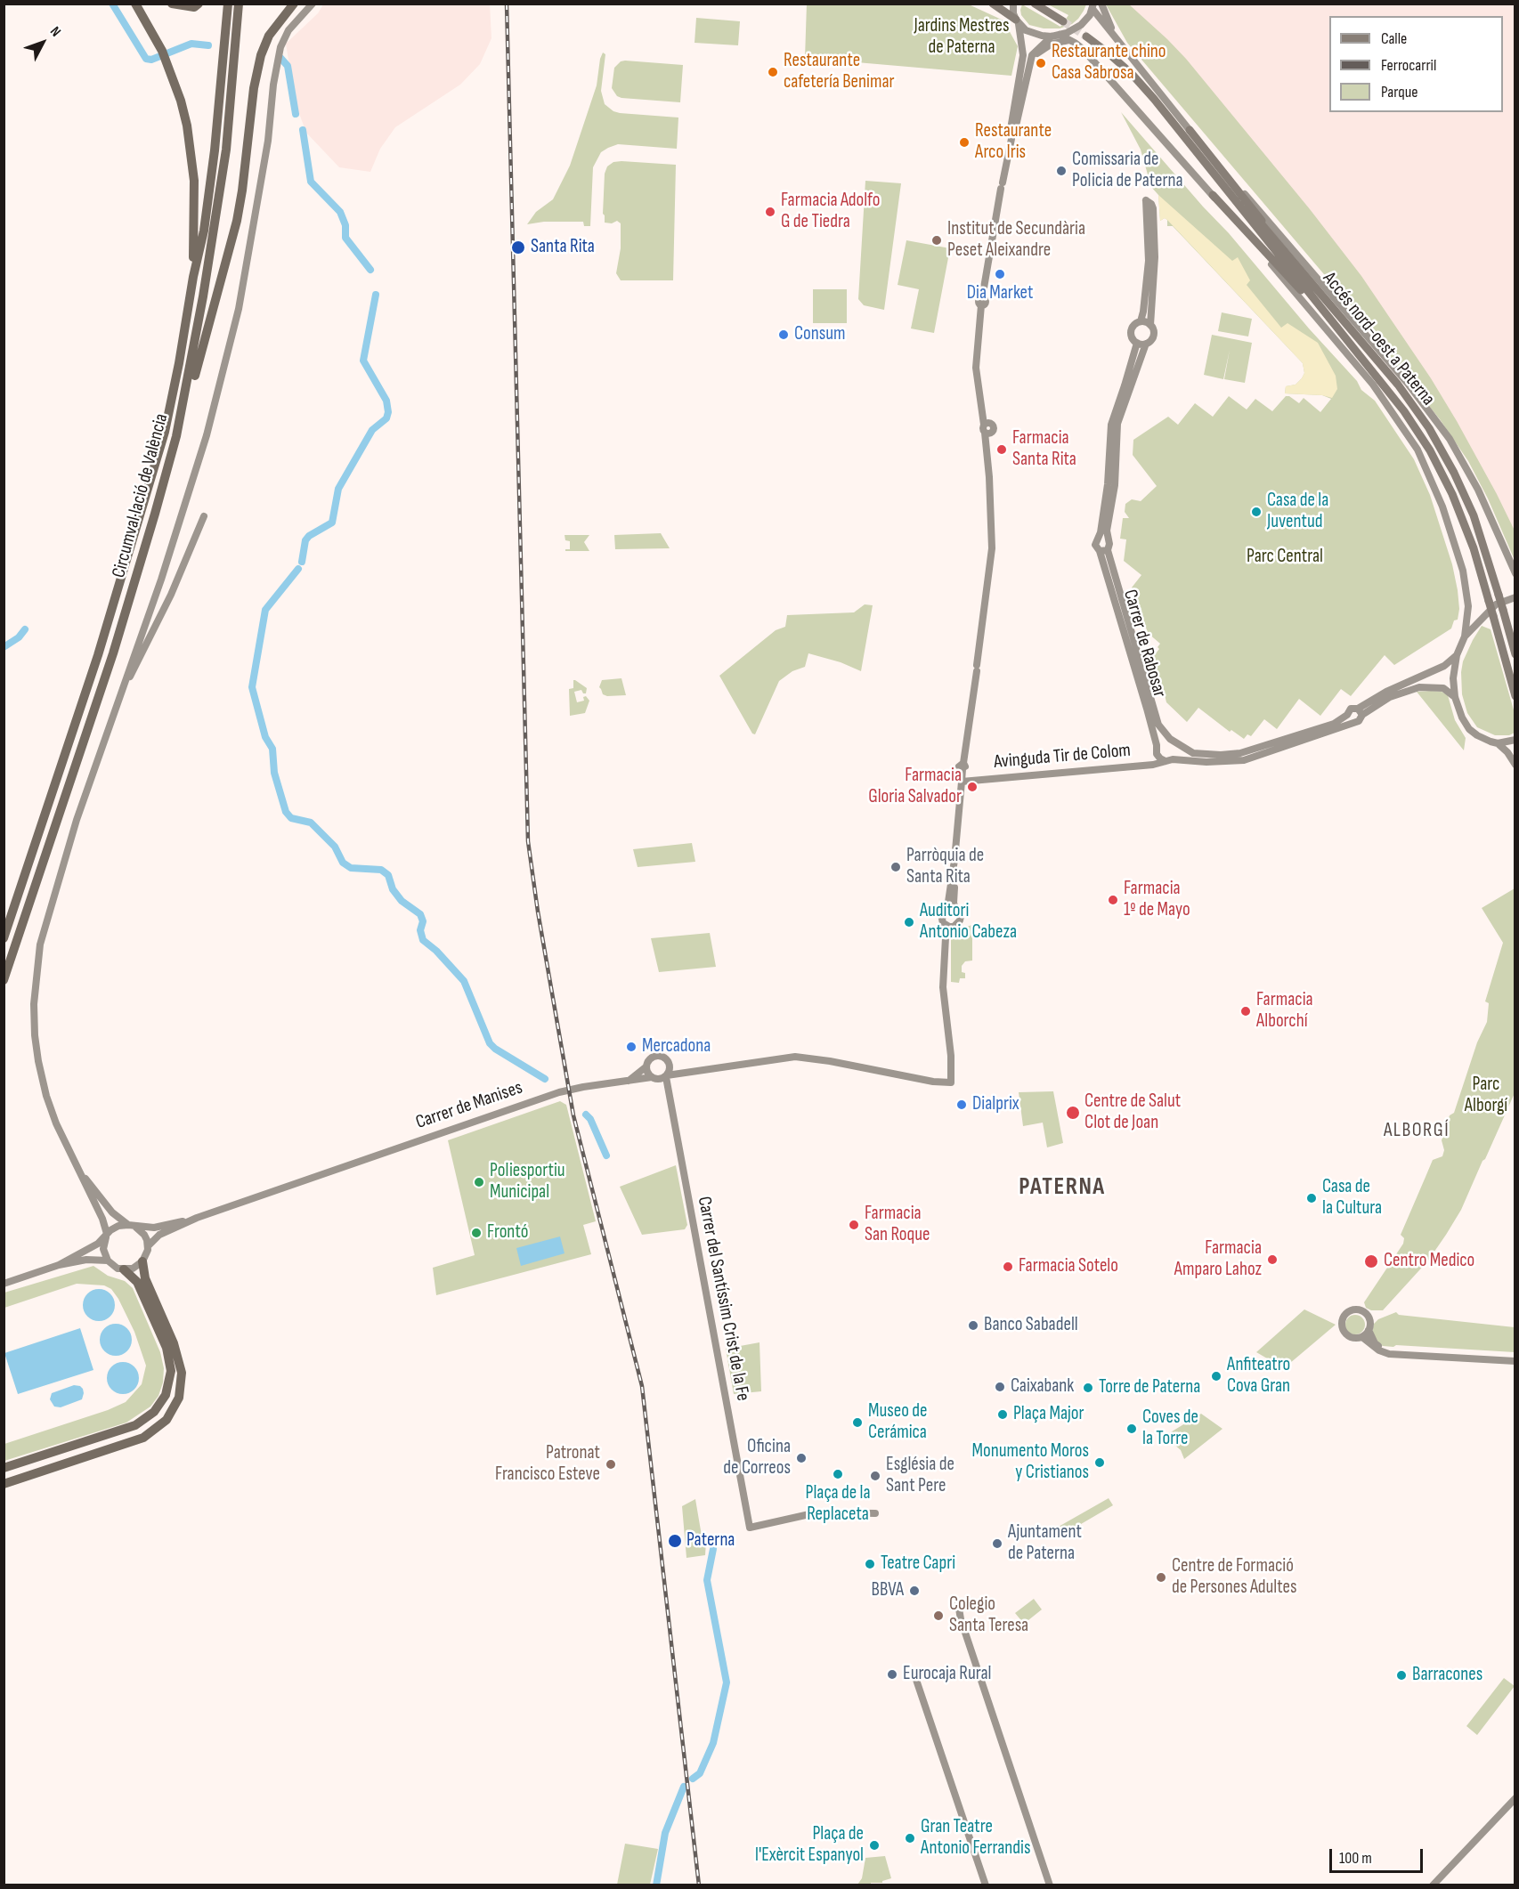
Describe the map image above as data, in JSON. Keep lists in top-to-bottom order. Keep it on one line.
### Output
{"streets":{"highway":["Circumval·lació de València"],"main road":["Accés nord-oest a Paterna"],"street":["Carrer de Rabosar","Avinguda Tir de Colom","Carrer de Manises","Carrer del Santíssim Crist de la Fe"]},"crossings":[["Carrer de Rabosar","Avinguda Tir de Colom"],["Carrer de Manises","Carrer del Santíssim Crist de la Fe"]],"districts":["ALBORGÍ","PATERNA"],"parks":["Jardins Mestres de Paterna","Parc Central","Parc Alborgí"],"places":["Restaurante chino Casa Sabrosa","Restaurante cafetería Benimar","Restaurante Arco Iris","Comissaria de Policia de Paterna","Farmacia Adolfo G de Tiedra","Institut de Secundària Peset Aleixandre","Santa Rita","Dia Market","Consum","Farmacia Santa Rita","Casa de la Juventud","Farmacia Gloria Salvador","Parròquia de Santa Rita","Farmacia 1º de Mayo","Auditori Antonio Cabeza","Farmacia Alborchí","Mercadona","Dialprix","Centre de Salut Clot de Joan","Poliesportiu Municipal","Casa de la Cultura","Farmacia San Roque","Frontó","Farmacia Amparo Lahoz","Centro Medico","Farmacia Sotelo","Banco Sabadell","Anfiteatro Cova Gran","Caixabank","Torre de Paterna","Plaça Major","Museo de Cerámica","Coves de la Torre","Oficina de Correos","Monumento Moros y Cristianos","Patronat Francisco Esteve","Plaça de la Replaceta","Església de Sant Pere","Paterna","Ajuntament de Paterna","Teatre Capri","Centre de Formació de Persones Adultes","BBVA","Colegio Santa Teresa","Eurocaja Rural","Barracones","Gran Teatre Antonio Ferrandis","Plaça de l'Exèrcit Espanyol"],"legend":["Calle","Ferrocarril","Parque"],"scale_bar":"100 m","north":"top right"}
